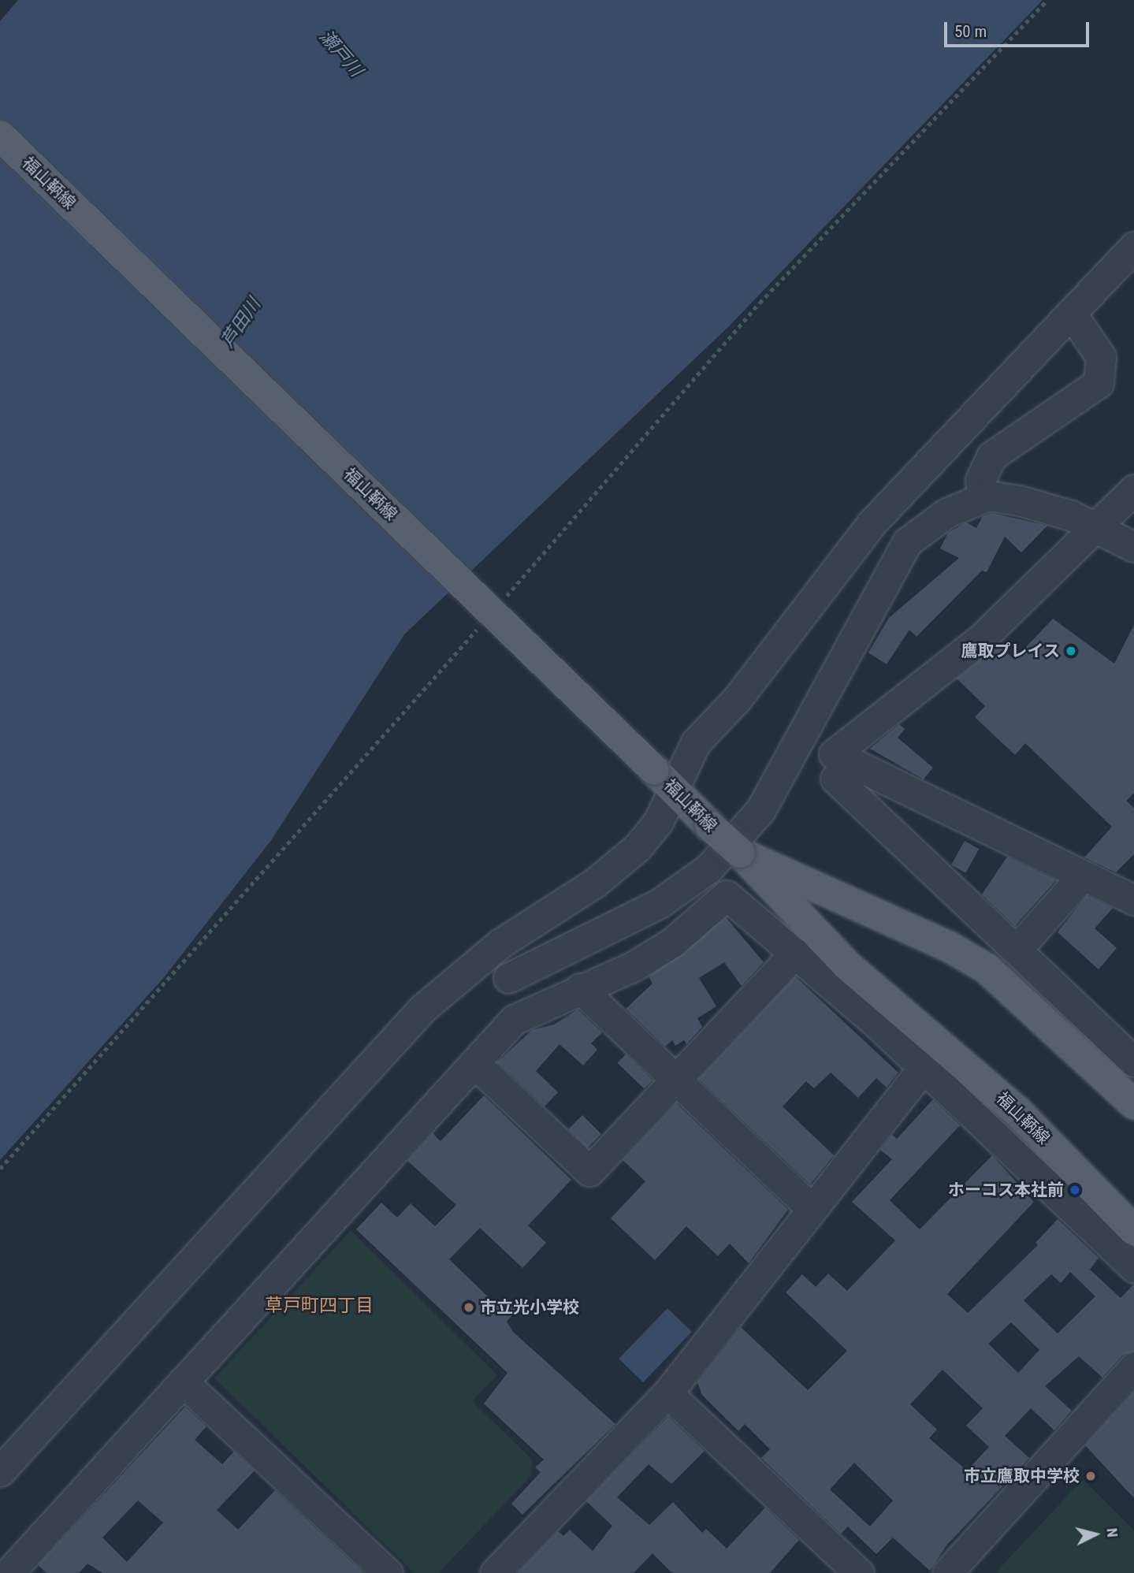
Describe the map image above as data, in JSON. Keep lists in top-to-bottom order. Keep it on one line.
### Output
{"streets":{"main road":["福山鞆線"]},"districts":["草戸町四丁目"],"water":["瀬戸川","芦田川"],"places":["鷹取プレイス","ホーコス本社前","市立光小学校","市立鷹取中学校"],"scale_bar":"50 m","north":"right"}
